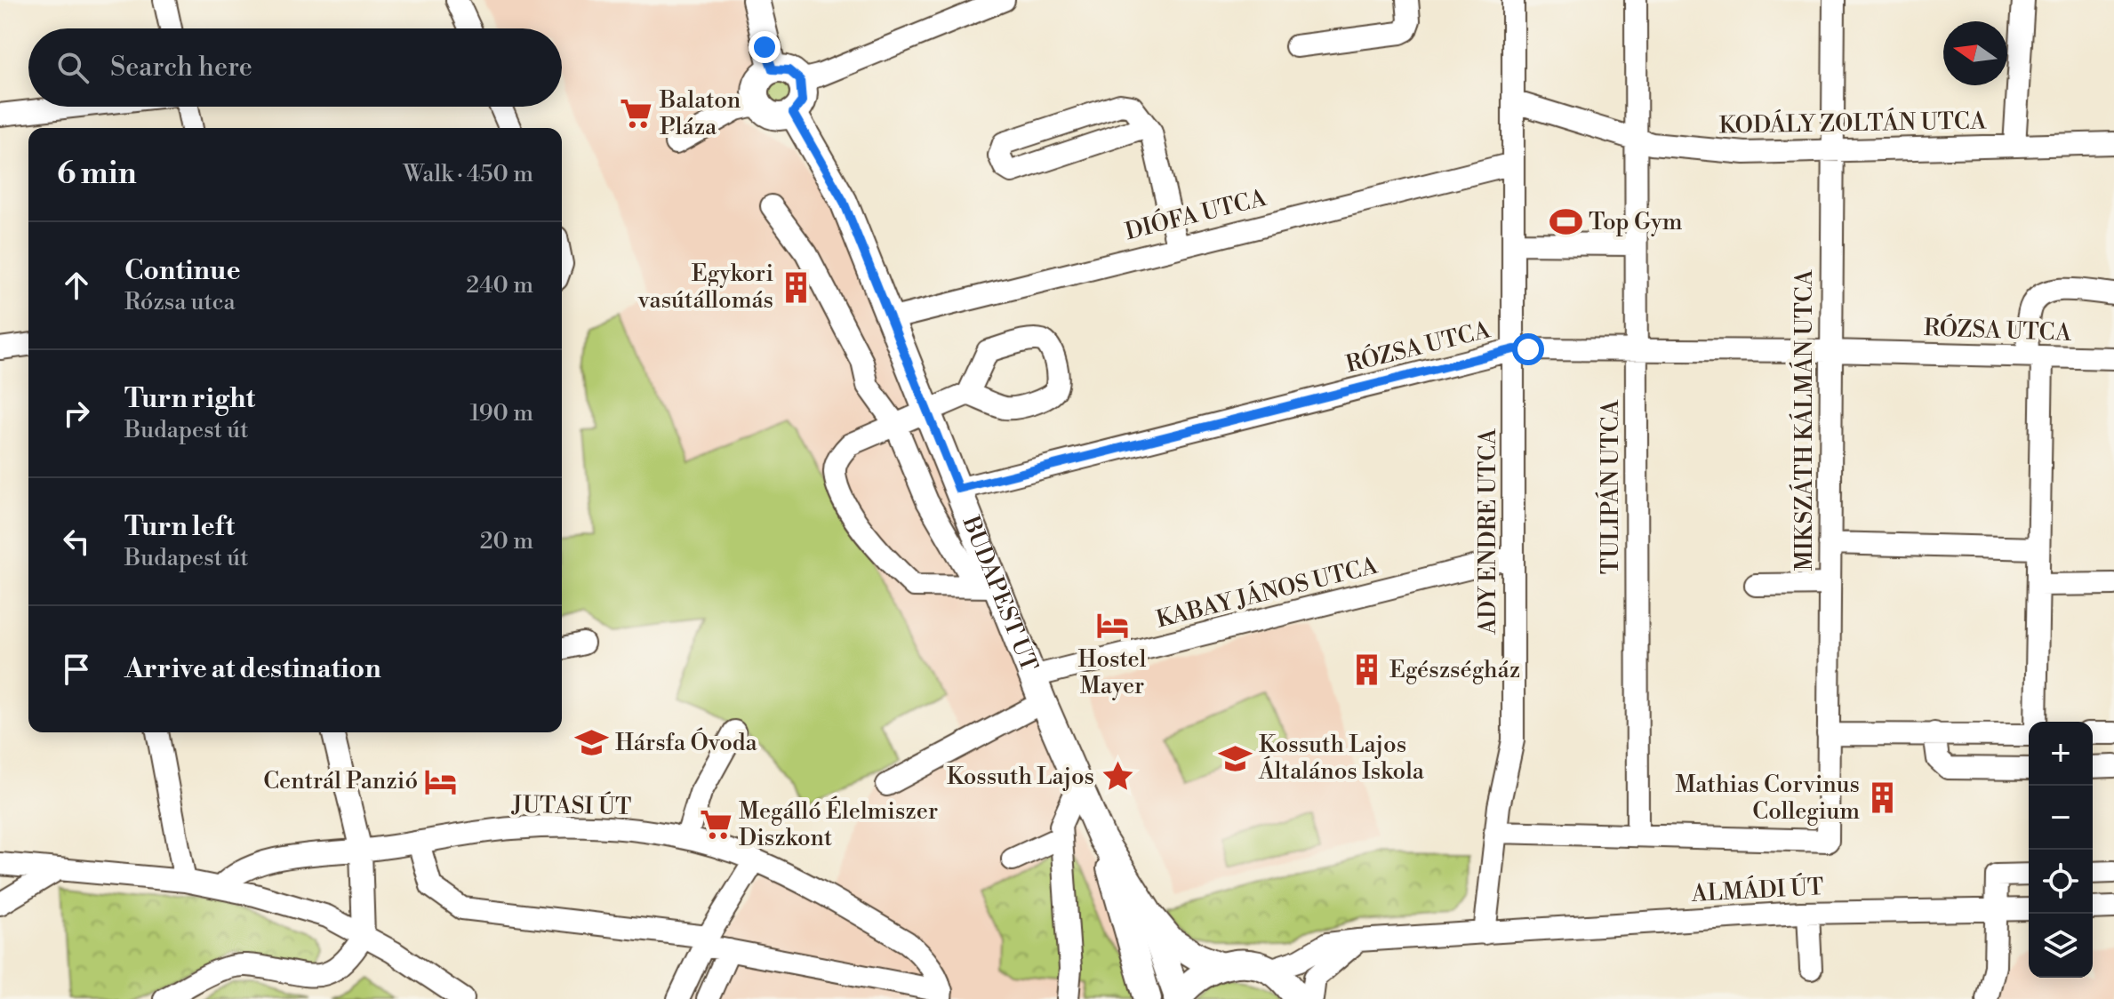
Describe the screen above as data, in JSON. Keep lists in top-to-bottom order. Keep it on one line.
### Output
{"streets":{"main road":["BUDAPEST ÚT"],"street":["KODÁLY ZOLTÁN UTCA","DIÓFA UTCA","RÓZSA UTCA","MIKSZÁTH KÁLMÁN UTCA","TULIPÁN UTCA","ADY ENDRE UTCA","KABAY JÁNOS UTCA","JUTASI ÚT","ALMÁDI ÚT"]},"crossings":[["KODÁLY ZOLTÁN UTCA","MIKSZÁTH KÁLMÁN UTCA"],["KODÁLY ZOLTÁN UTCA","TULIPÁN UTCA"],["KODÁLY ZOLTÁN UTCA","ADY ENDRE UTCA"],["DIÓFA UTCA","ADY ENDRE UTCA"],["DIÓFA UTCA","BUDAPEST ÚT"],["RÓZSA UTCA","MIKSZÁTH KÁLMÁN UTCA"],["RÓZSA UTCA","TULIPÁN UTCA"],["RÓZSA UTCA","ADY ENDRE UTCA"],["RÓZSA UTCA","BUDAPEST ÚT"],["MIKSZÁTH KÁLMÁN UTCA","TULIPÁN UTCA"],["ADY ENDRE UTCA","KABAY JÁNOS UTCA"],["ADY ENDRE UTCA","ALMÁDI ÚT"],["KABAY JÁNOS UTCA","BUDAPEST ÚT"]],"places":{"supermarket":["Balaton Pláza","Megálló Élelmiszer Diszkont"],"sports":["Top Gym"],"building":["Egykori vasútállomás","Egészségház","Mathias Corvinus Collegium"],"hotel":["Hostel Mayer","Centrál Panzió"],"school or university":["Hársfa Óvoda","Kossuth Lajos Általános Iskola"],"place":["Kossuth Lajos"]},"north":"left","page":{"search":"Search here","heading":["6 min","Walk · 450 m"],"list":[["Continue","Rózsa utca","240 m"],["Turn right","Budapest út","190 m"],["Turn left","Budapest út","20 m"],"Arrive at destination"],"map_buttons":["+","−"]}}
